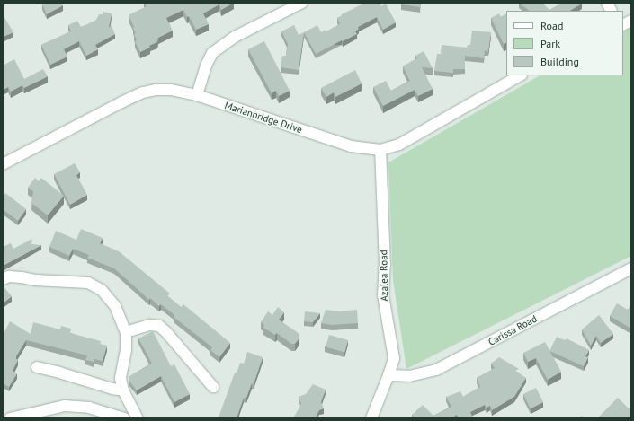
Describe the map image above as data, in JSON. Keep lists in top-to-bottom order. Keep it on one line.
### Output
{"streets":{"street":["Mariannridge Drive","Azalea Road","Carissa Road"]},"crossings":[["Mariannridge Drive","Azalea Road"],["Azalea Road","Carissa Road"]],"legend":["Road","Park","Building"]}
